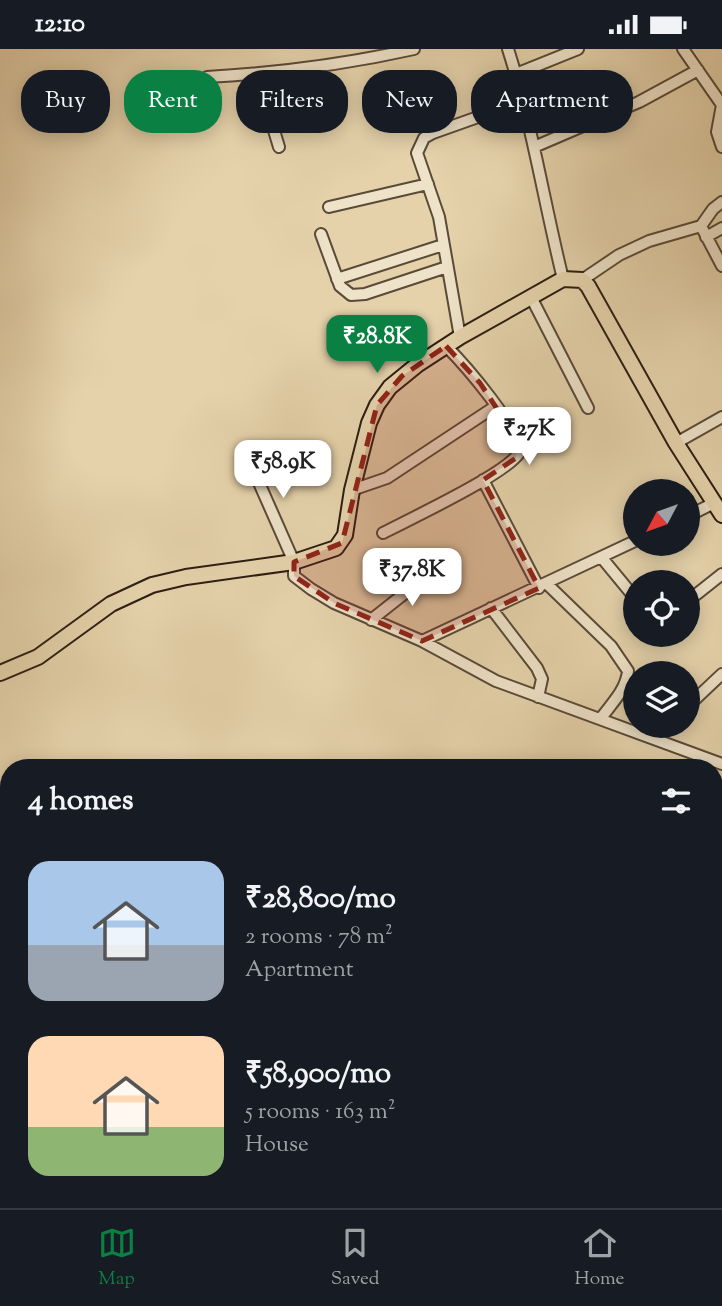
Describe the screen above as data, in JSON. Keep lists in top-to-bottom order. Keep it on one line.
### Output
{"north":"bottom left","page":{"status":"12:10","chip":["Buy","Rent","Filters","New","Apartment"],"price":["₹28.8K","₹27K","₹58.9K","₹37.8K"],"heading":"4 homes","list":[{"name":"₹28,800/mo","note":"2 rooms · 78 m² · Apartment"},{"name":"₹58,900/mo","note":"5 rooms · 163 m² · House"}],"tabs":["Map","Saved","Home"]}}
